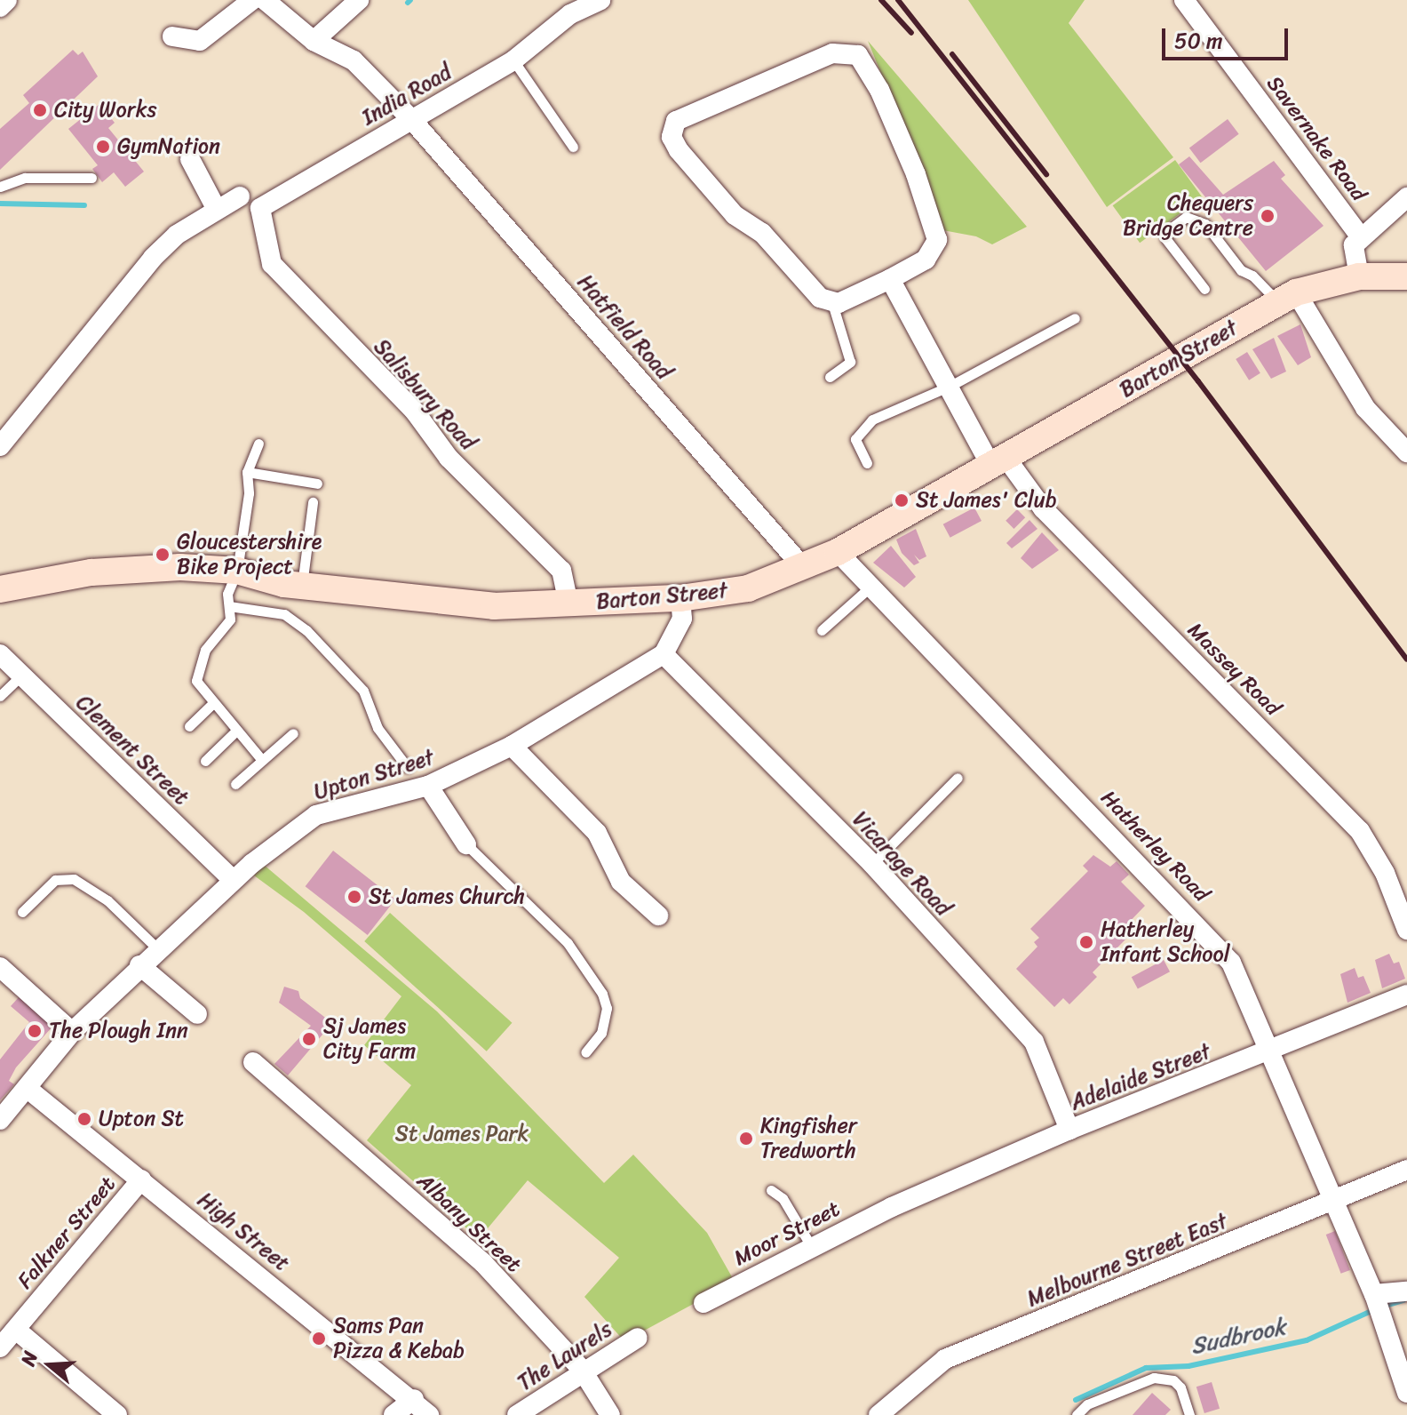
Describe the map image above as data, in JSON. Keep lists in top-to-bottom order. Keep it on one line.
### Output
{"streets":{"main road":["Barton Street"],"street":["India Road","Savernake Road","Hatfield Road","Salisbury Road","Massey Road","Clement Street","Upton Street","Hatherley Road","Vicarage Road","Adelaide Street","Albany Street","High Street","Falkner Street","Moor Street","Melbourne Street East","The Laurels"]},"crossings":[["India Road","Hatfield Road"],["India Road","Salisbury Road"],["Hatfield Road","Barton Street"],["Barton Street","Salisbury Road"],["Barton Street","Massey Road"],["Barton Street","Hatherley Road"],["Clement Street","Upton Street"],["Upton Street","Vicarage Road"],["Upton Street","High Street"],["Hatherley Road","Adelaide Street"],["Hatherley Road","Melbourne Street East"],["Vicarage Road","Adelaide Street"],["Adelaide Street","Moor Street"],["Albany Street","The Laurels"],["High Street","Falkner Street"]],"water":["Sudbrook"],"parks":["St James Park"],"places":["City Works","GymNation","Chequers Bridge Centre","St James' Club","Gloucestershire Bike Project","St James Church","Hatherley Infant School","The Plough Inn","Sj James City Farm","Upton St","Kingfisher Tredworth","Sams Pan Pizza & Kebab"],"scale_bar":"50 m","north":"left"}
